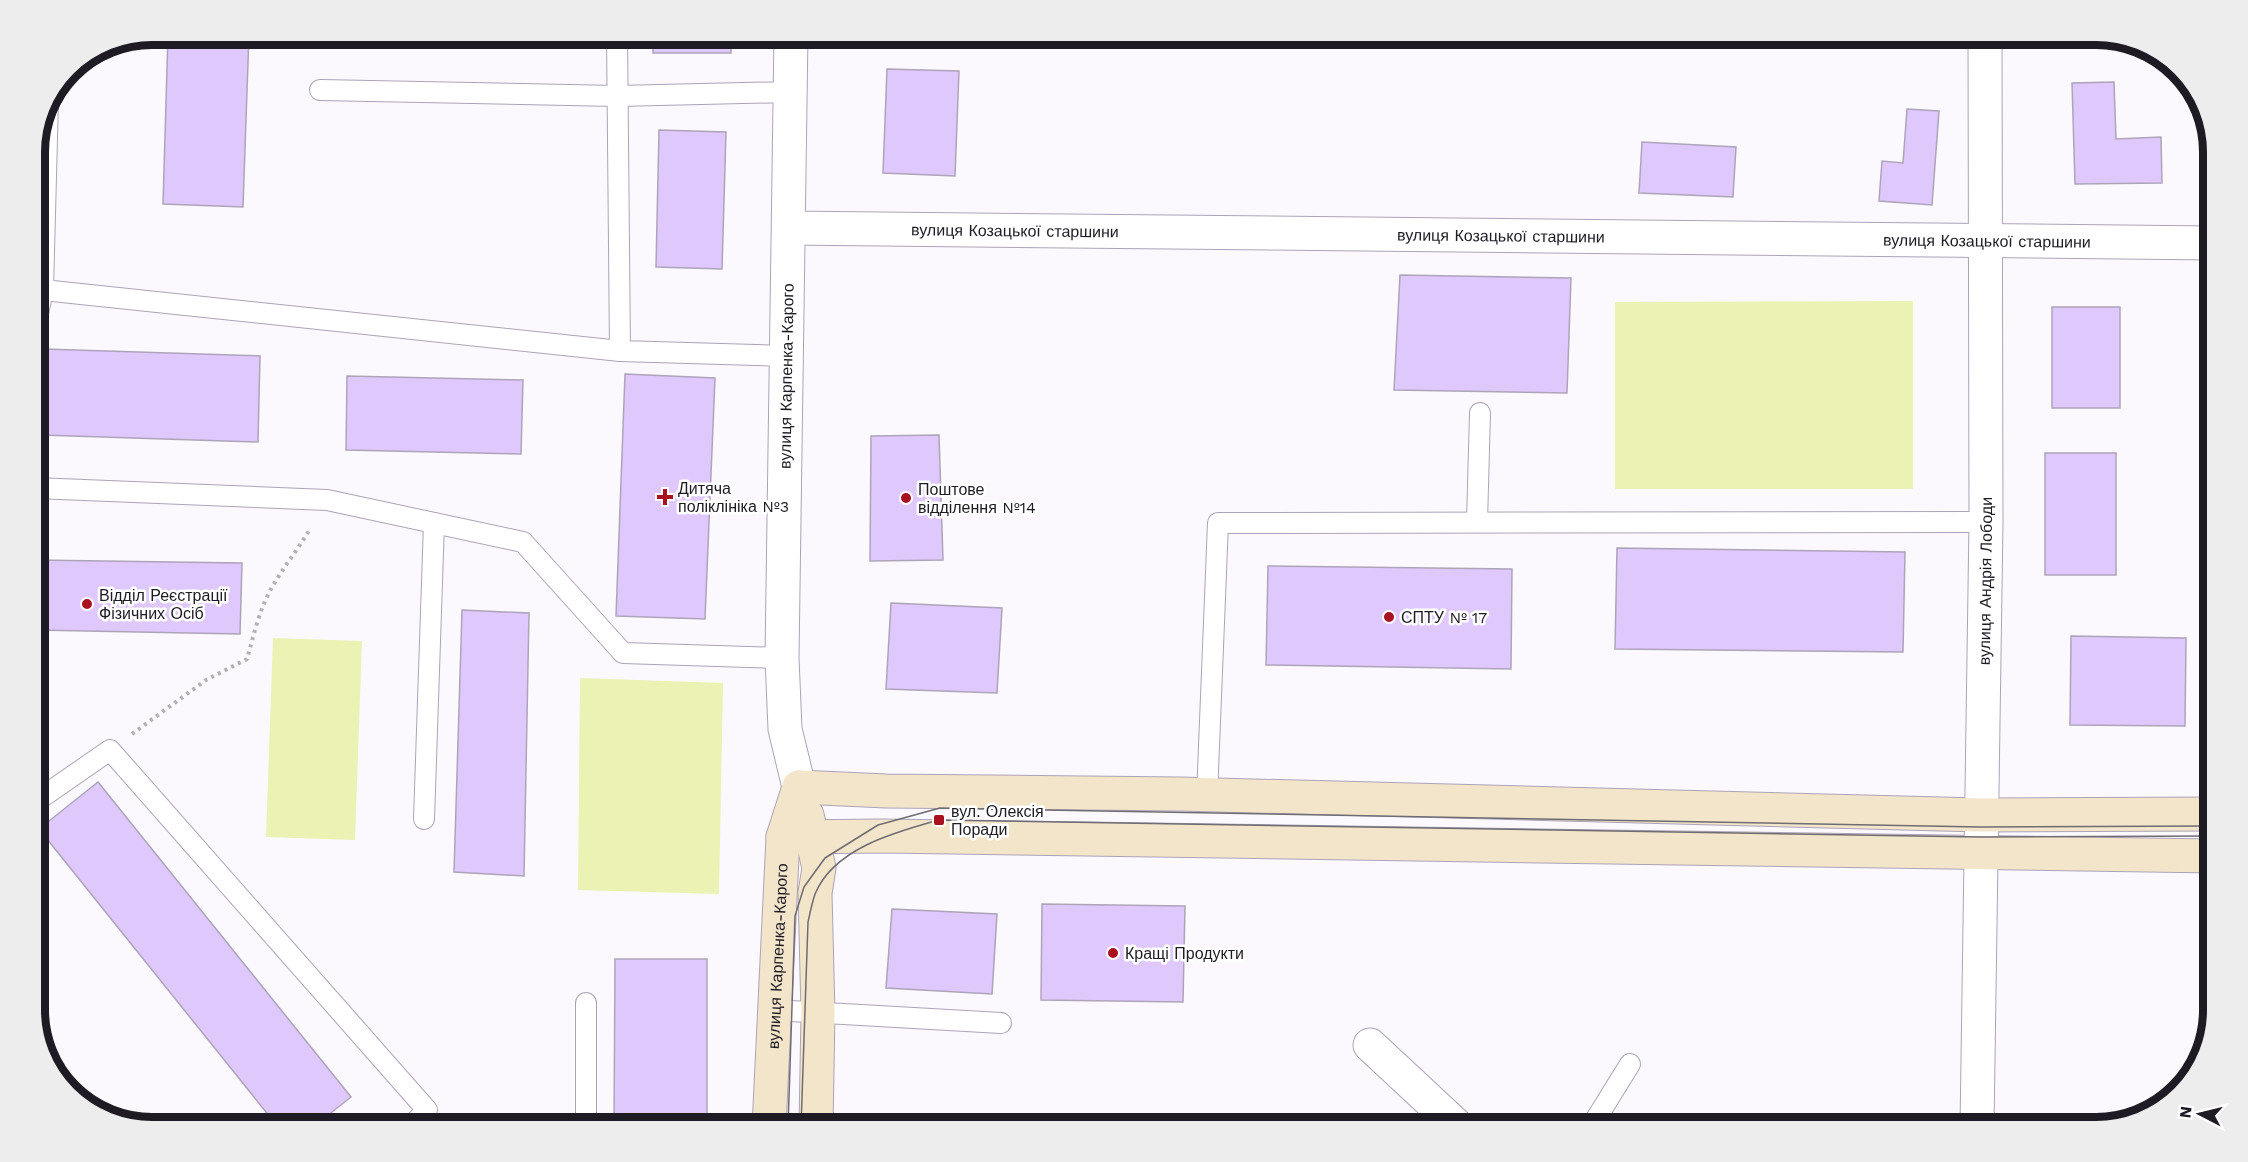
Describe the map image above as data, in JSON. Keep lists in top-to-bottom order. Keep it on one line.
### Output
{"streets":{"main road":["вулиця Карпенка-Карого"],"street":["вулиця Козацької старшини","вулиця Андрія Лободи"]},"crossings":[["вулиця Козацької старшини","вулиця Карпенка-Карого"],["вулиця Козацької старшини","вулиця Андрія Лободи"]],"places":{"health":["Дитяча поліклініка №3"],"other":["Поштове відділення №14","Відділ Реєстрації Фізичних Осіб","СПТУ № 17","Кращі Продукти"],"transit":["вул. Олексія Поради"]},"north":"left"}
